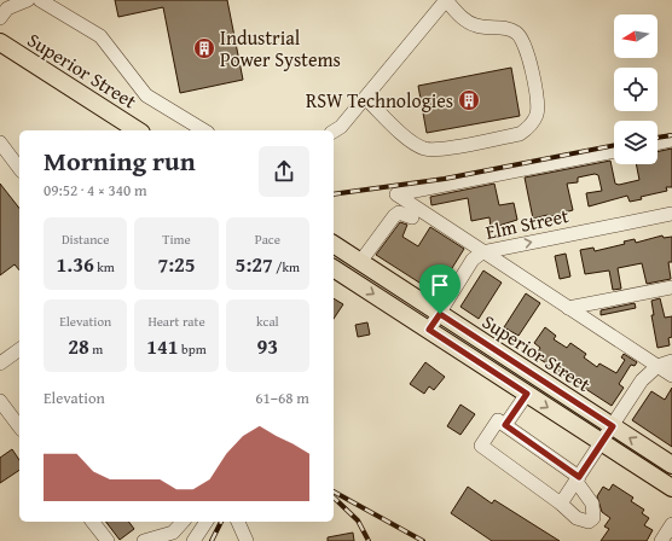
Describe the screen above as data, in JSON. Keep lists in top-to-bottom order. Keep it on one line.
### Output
{"streets":{"main road":["Superior Street"],"street":["Elm Street"]},"crossings":[["Superior Street","Elm Street"]],"places":{"building":["Industrial Power Systems","RSW Technologies"]},"north":"left","page":{"heading":["Morning run","09:52 · 4 × 340 m"],"stats":[["Distance","1.36 km"],["Time","7:25"],["Pace","5:27 /km"],["Elevation","28 m"],["Heart rate","141 bpm"],["kcal","93"]],"chart":["Elevation","61–68 m"]}}
